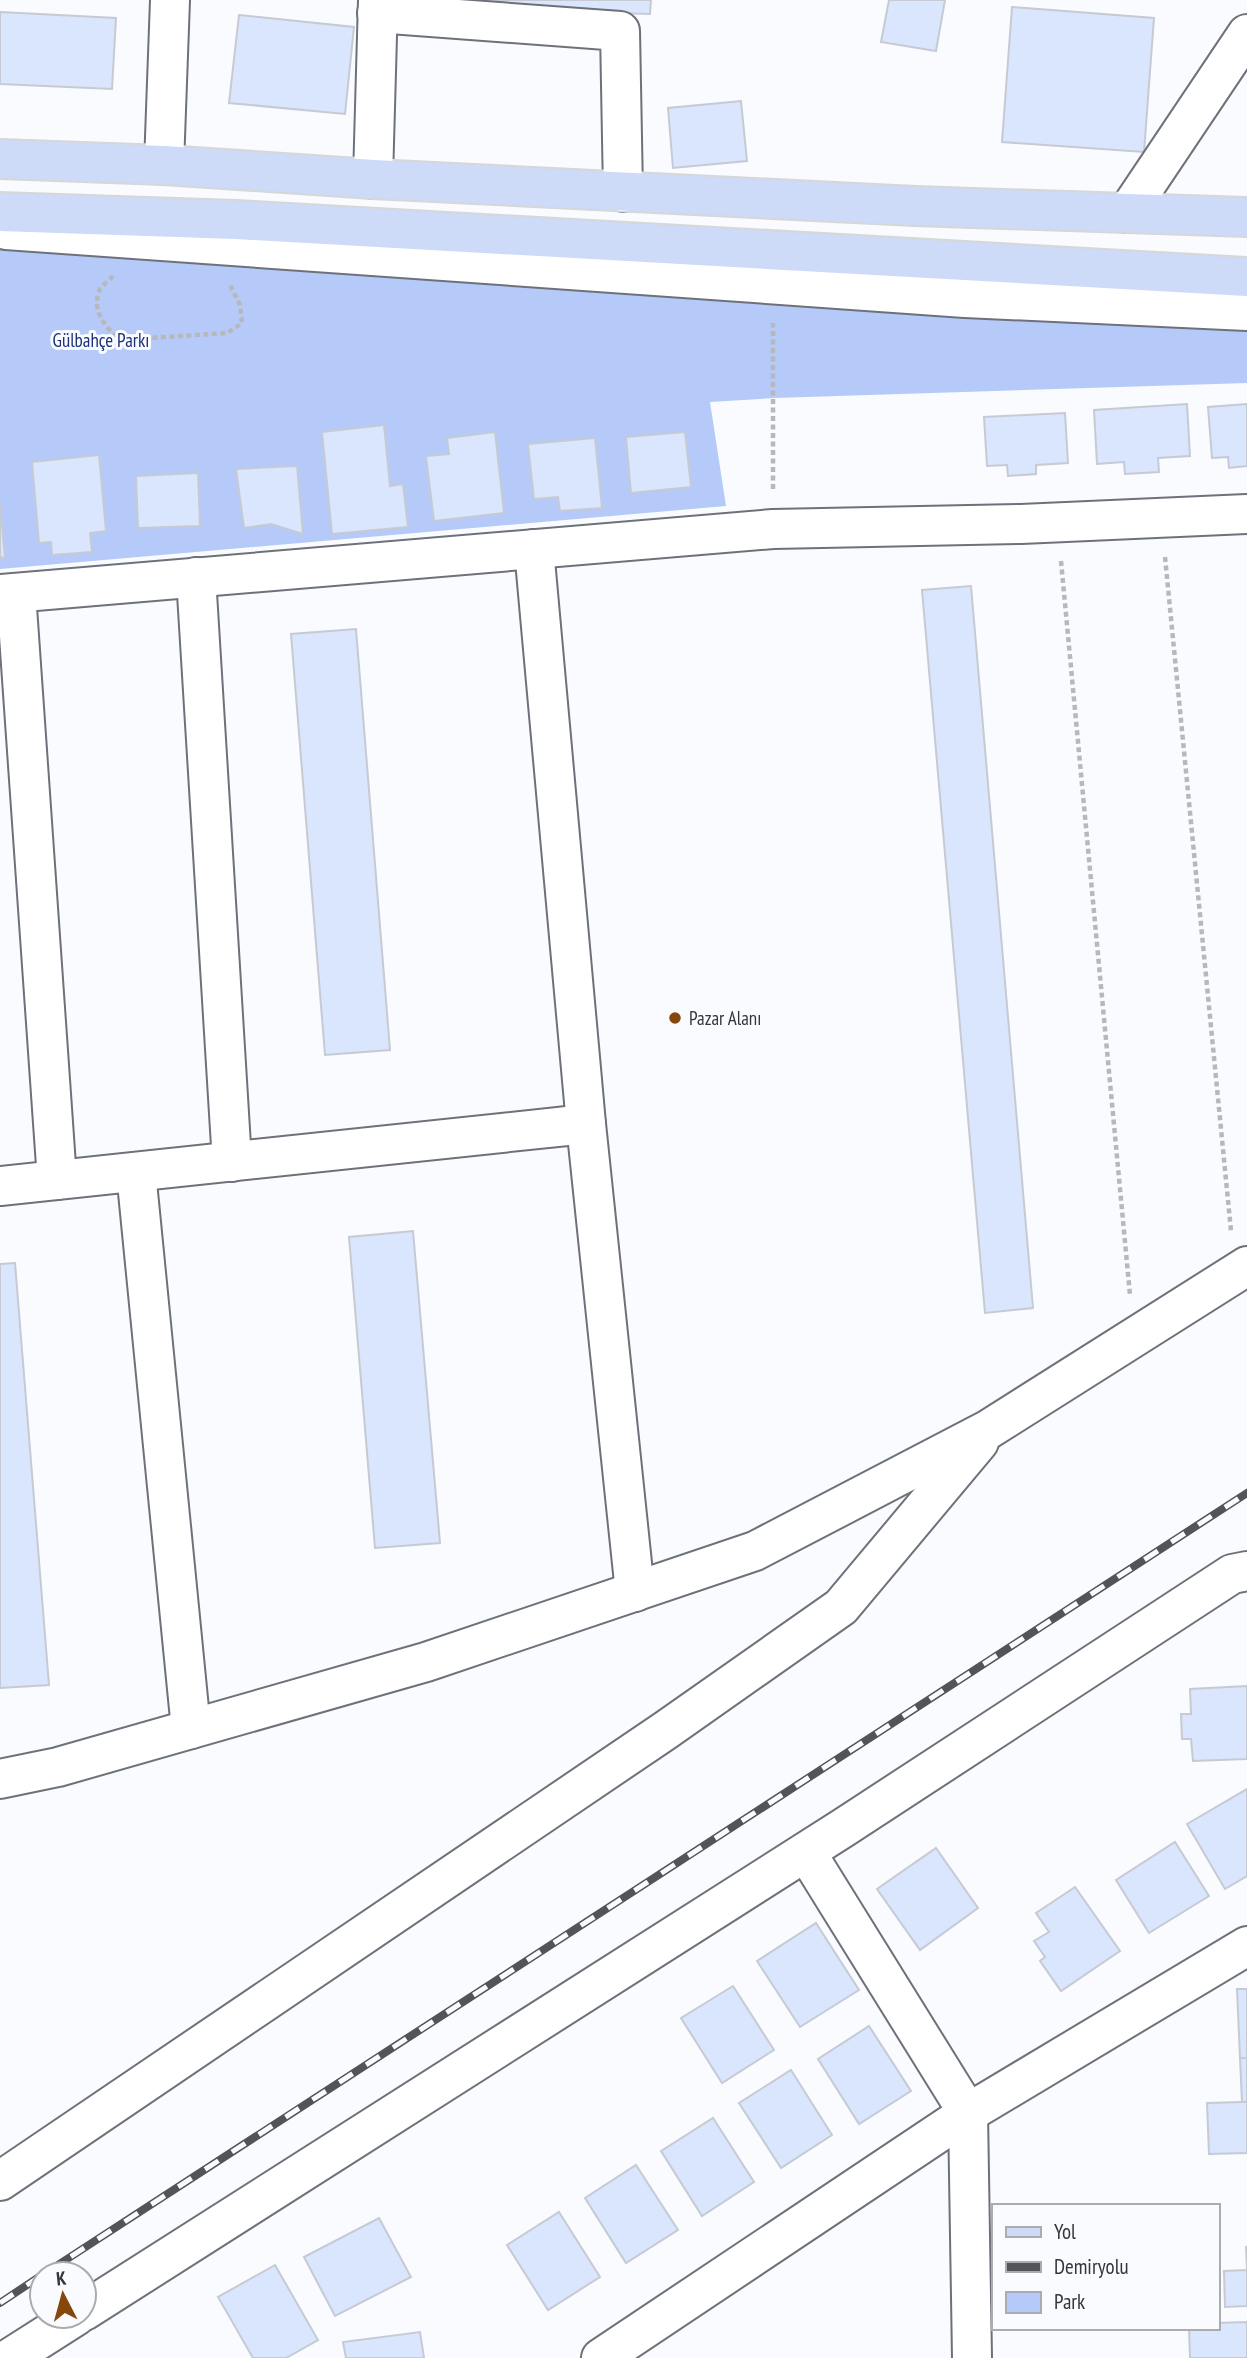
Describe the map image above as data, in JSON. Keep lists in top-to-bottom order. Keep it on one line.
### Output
{"parks":["Gülbahçe Parkı"],"places":["Pazar Alanı"],"legend":["Yol","Demiryolu","Park"],"north":"top"}
